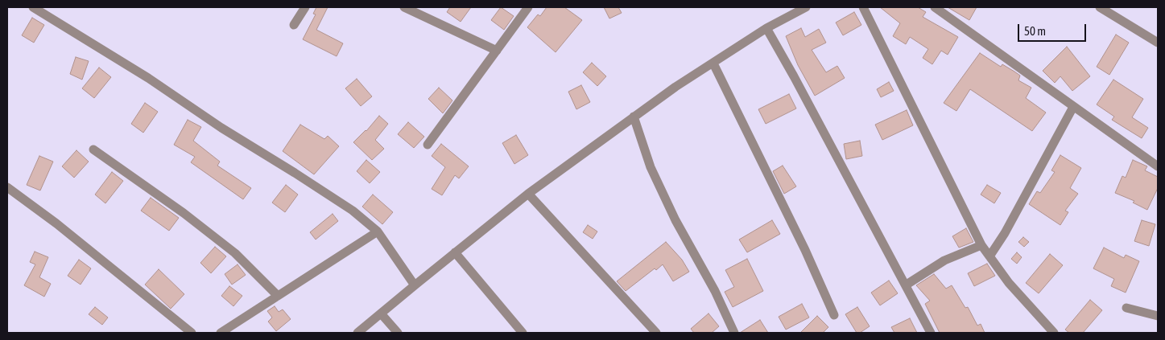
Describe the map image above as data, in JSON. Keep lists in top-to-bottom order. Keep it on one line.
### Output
{"scale_bar":"50 m"}
